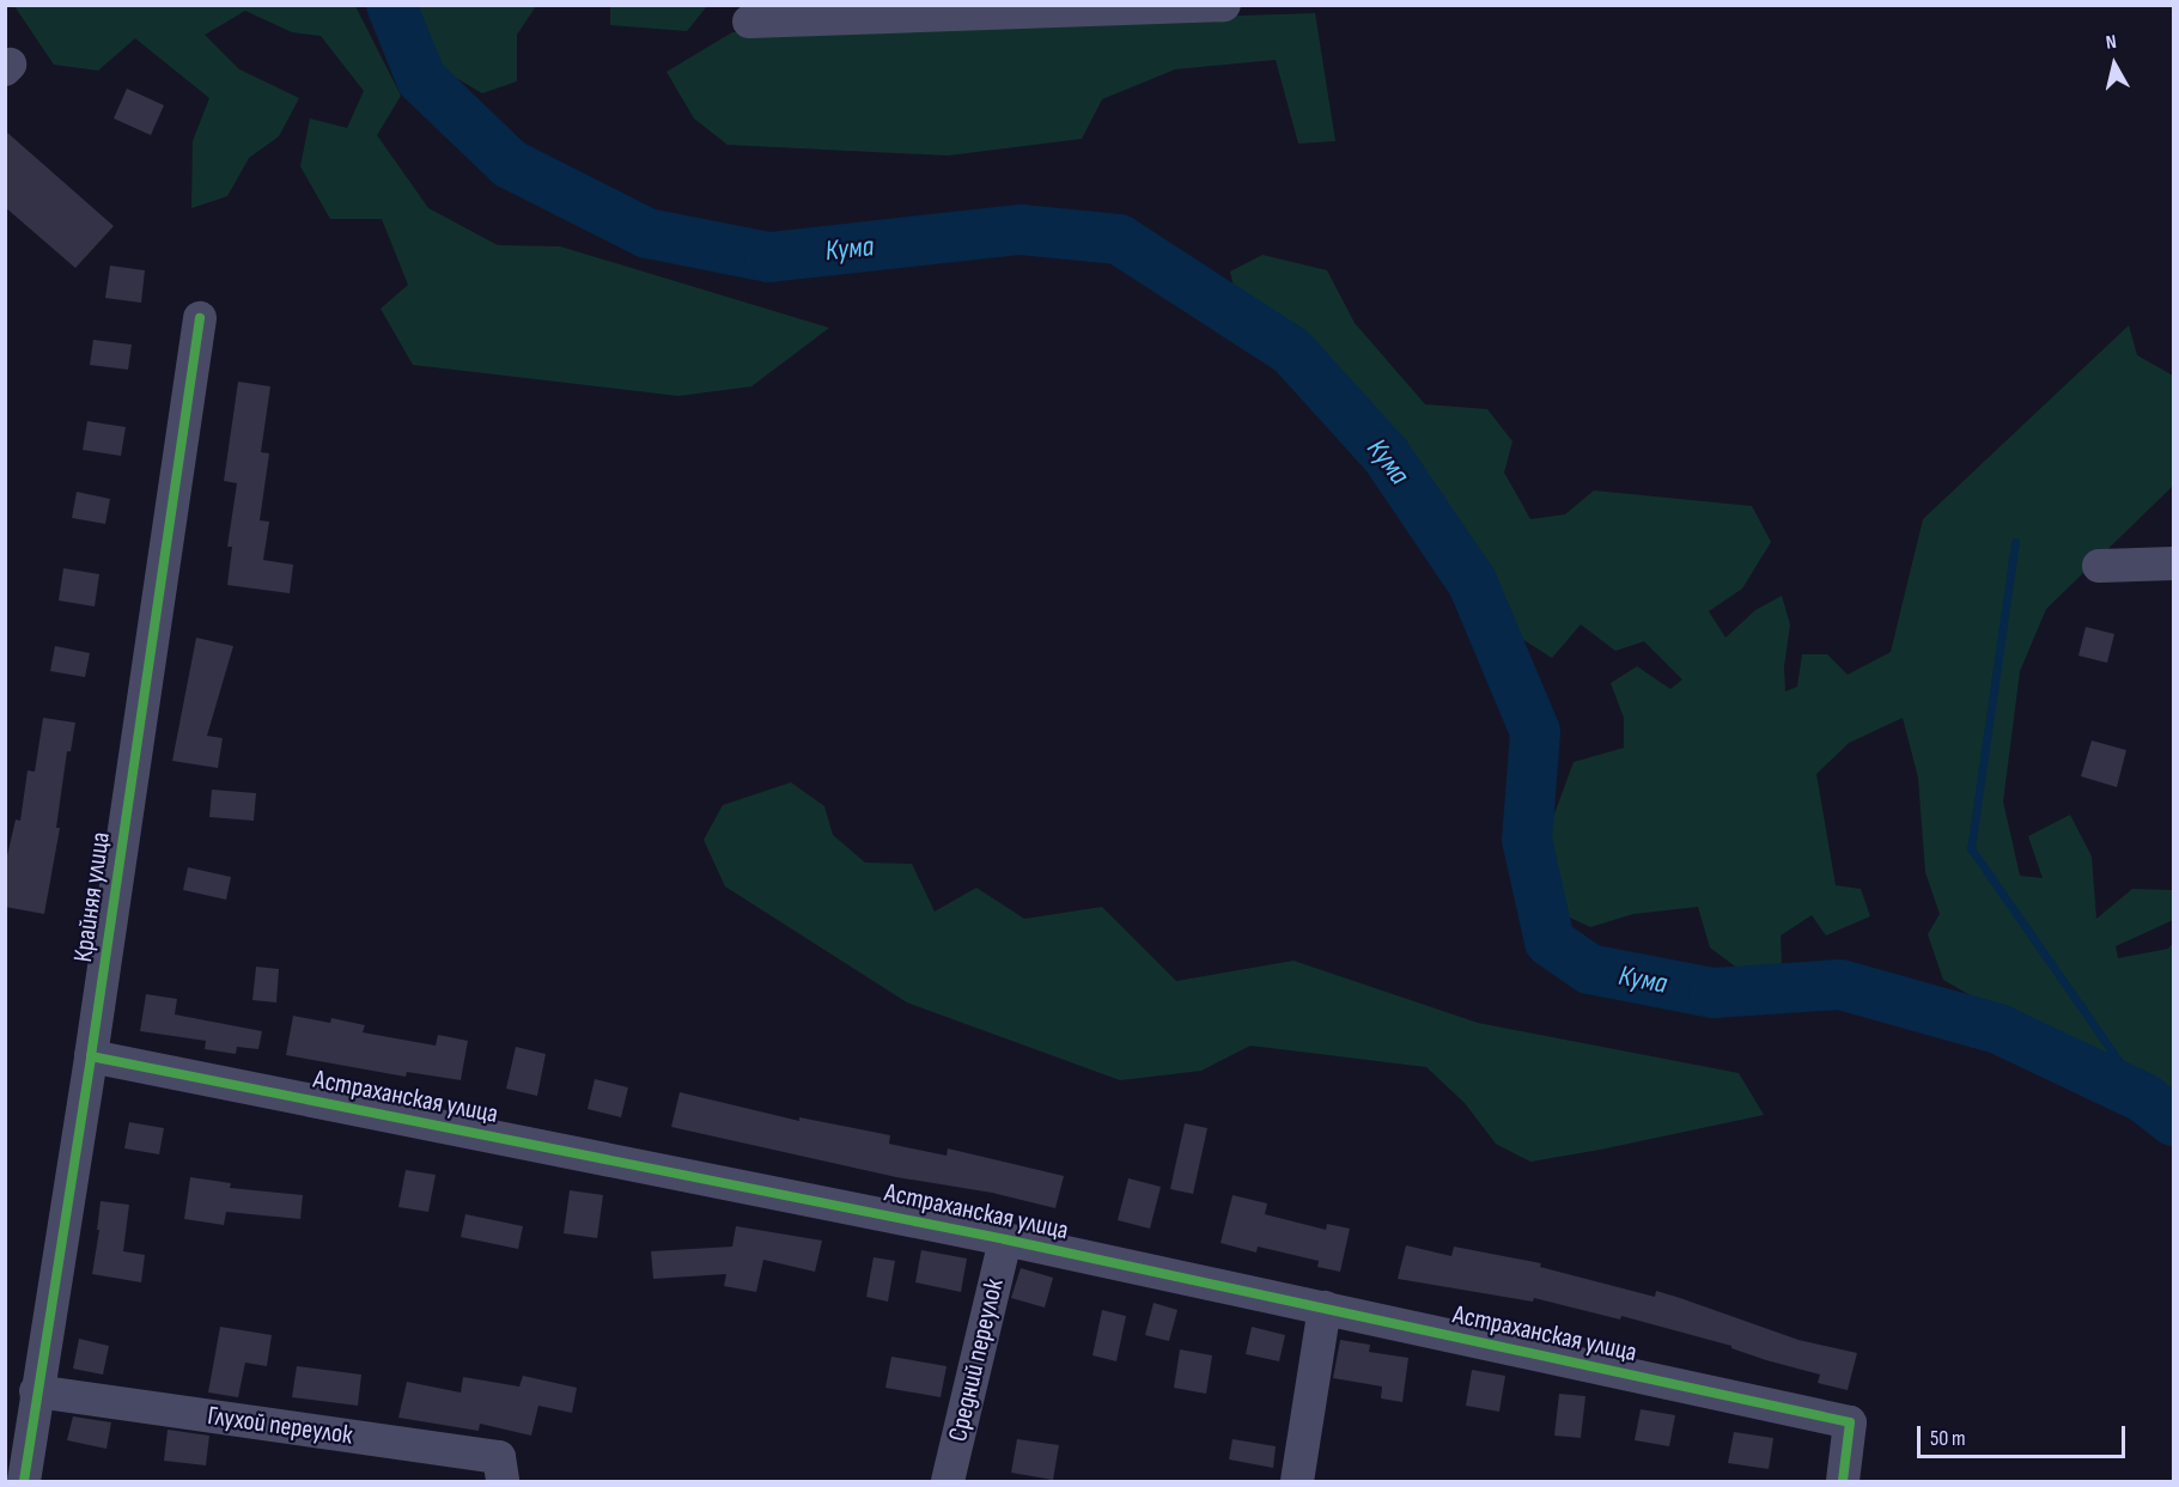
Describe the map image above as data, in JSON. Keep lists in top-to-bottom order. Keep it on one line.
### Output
{"streets":{"street":["Крайняя улица","Астраханская улица","Средний переулок","Глухой переулок"]},"crossings":[["Крайняя улица","Астраханская улица"],["Крайняя улица","Глухой переулок"],["Астраханская улица","Средний переулок"]],"water":["Кума"],"scale_bar":"50 m","north":"top"}
